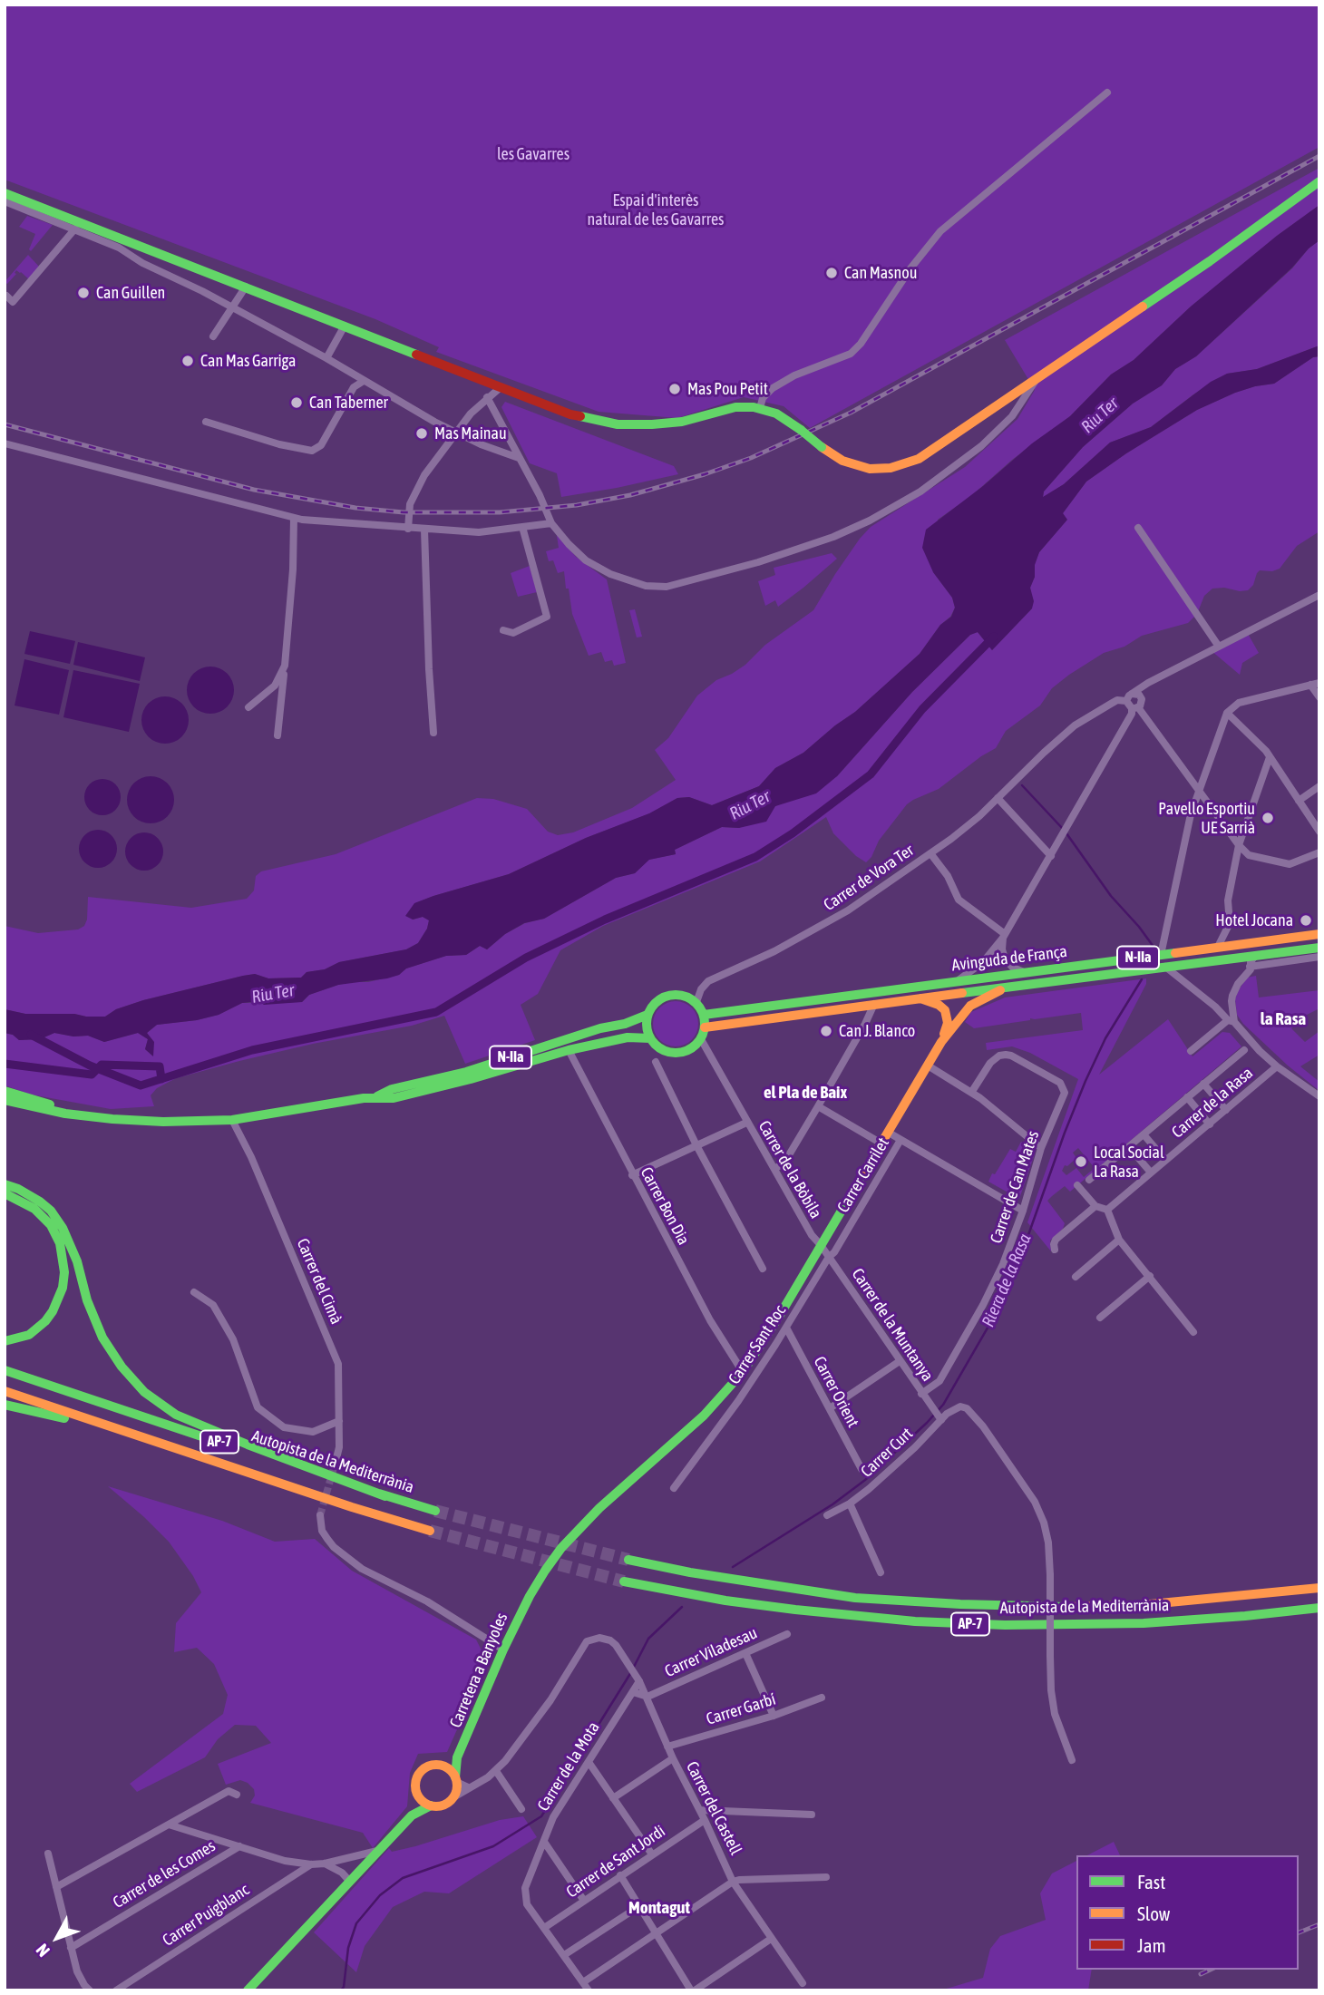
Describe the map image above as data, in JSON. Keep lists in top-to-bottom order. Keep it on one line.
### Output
{"streets":{"main road":["N-IIa","Avinguda de França","AP-7","Autopista de la Mediterrània","Carretera a Banyoles"],"street":["Carrer de Vora Ter","Carrer de la Rasa","Carrer de la Bòbila","Carrer Carrilet","Carrer de Can Mates","Carrer Bon Dia","Carrer del Cimà","Carrer de la Muntanya","Carrer Sant Roc","Carrer Orient","Carrer Curt","Carrer Viladesau","Carrer Garbí","Carrer de la Mota","Carrer del Castell","Carrer de Sant Jordi","Carrer de les Comes","Carrer Puigblanc"]},"crossings":[["Carrer de Vora Ter","N-IIa"],["Carrer de Vora Ter","Avinguda de França"],["Carrer de Vora Ter","Carrer de la Bòbila"],["N-IIa","Avinguda de França"],["N-IIa","Carrer de la Bòbila"],["N-IIa","Carrer Bon Dia"],["N-IIa","Carrer del Cimà"],["Avinguda de França","Carrer de la Bòbila"],["Carrer de la Bòbila","Carrer de la Muntanya"],["Carrer de la Bòbila","Carretera a Banyoles"],["Carrer Carrilet","Carrer de la Muntanya"],["Carrer Carrilet","Carrer Sant Roc"],["Carrer de Can Mates","Carrer de la Muntanya"],["Carrer Bon Dia","Carretera a Banyoles"],["Carrer de la Muntanya","Carrer Sant Roc"],["Carrer de la Muntanya","Carrer Curt"],["Carrer de la Muntanya","Carretera a Banyoles"],["Carrer Sant Roc","Carrer Orient"],["Carrer Viladesau","Carrer del Castell"],["Carrer Garbí","Carrer del Castell"],["Carrer de la Mota","Carrer del Castell"],["Carrer de la Mota","Carrer de Sant Jordi"],["Carrer del Castell","Carrer de Sant Jordi"]],"districts":["la Rasa","el Pla de Baix","Montagut"],"water":["Riu Ter","Riera de la Rasa"],"parks":["les Gavarres","Espai d'interès natural de les Gavarres"],"places":["Can Masnou","Can Guillen","Can Mas Garriga","Mas Pou Petit","Can Taberner","Mas Mainau","Pavello Esportiu UE Sarrià","Hotel Jocana","Can J. Blanco","Local Social La Rasa"],"legend":["Fast","Slow","Jam"],"north":"bottom left"}
